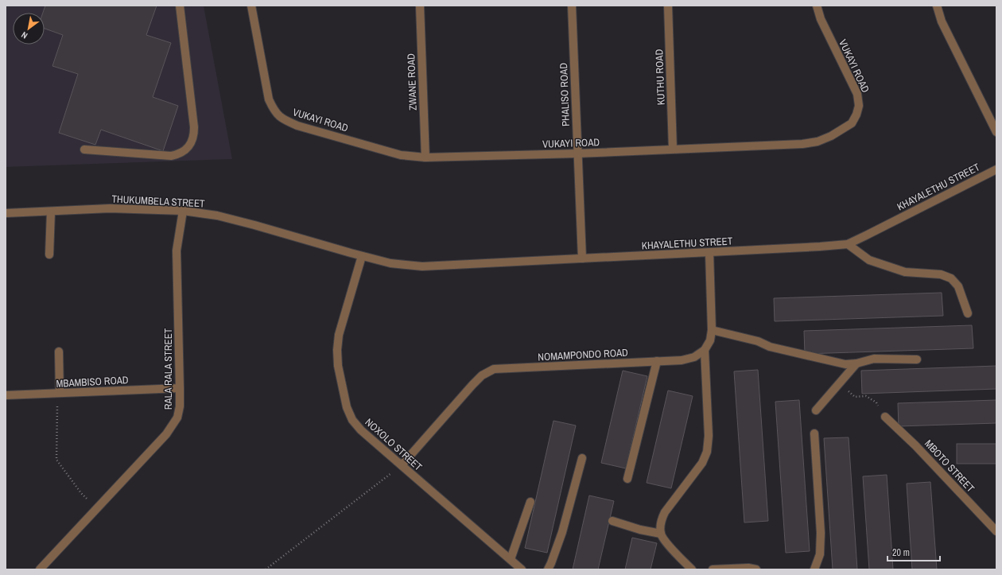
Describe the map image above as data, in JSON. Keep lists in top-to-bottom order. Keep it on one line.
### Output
{"streets":{"street":["VUKAYI ROAD","KUTHU ROAD","ZWANE ROAD","PHALISO ROAD","KHAYALETHU STREET","THUKUMBELA STREET","NOMAMPONDO ROAD","RALA RALA STREET","MBAMBISO ROAD","NOXOLO STREET","MBOTO STREET"]},"crossings":[["VUKAYI ROAD","KUTHU ROAD"],["VUKAYI ROAD","ZWANE ROAD"],["VUKAYI ROAD","PHALISO ROAD"],["PHALISO ROAD","KHAYALETHU STREET"],["KHAYALETHU STREET","THUKUMBELA STREET"],["KHAYALETHU STREET","NOXOLO STREET"],["THUKUMBELA STREET","RALA RALA STREET"],["THUKUMBELA STREET","NOXOLO STREET"],["NOMAMPONDO ROAD","NOXOLO STREET"],["RALA RALA STREET","MBAMBISO ROAD"]],"scale_bar":"20 m","north":"bottom left"}
